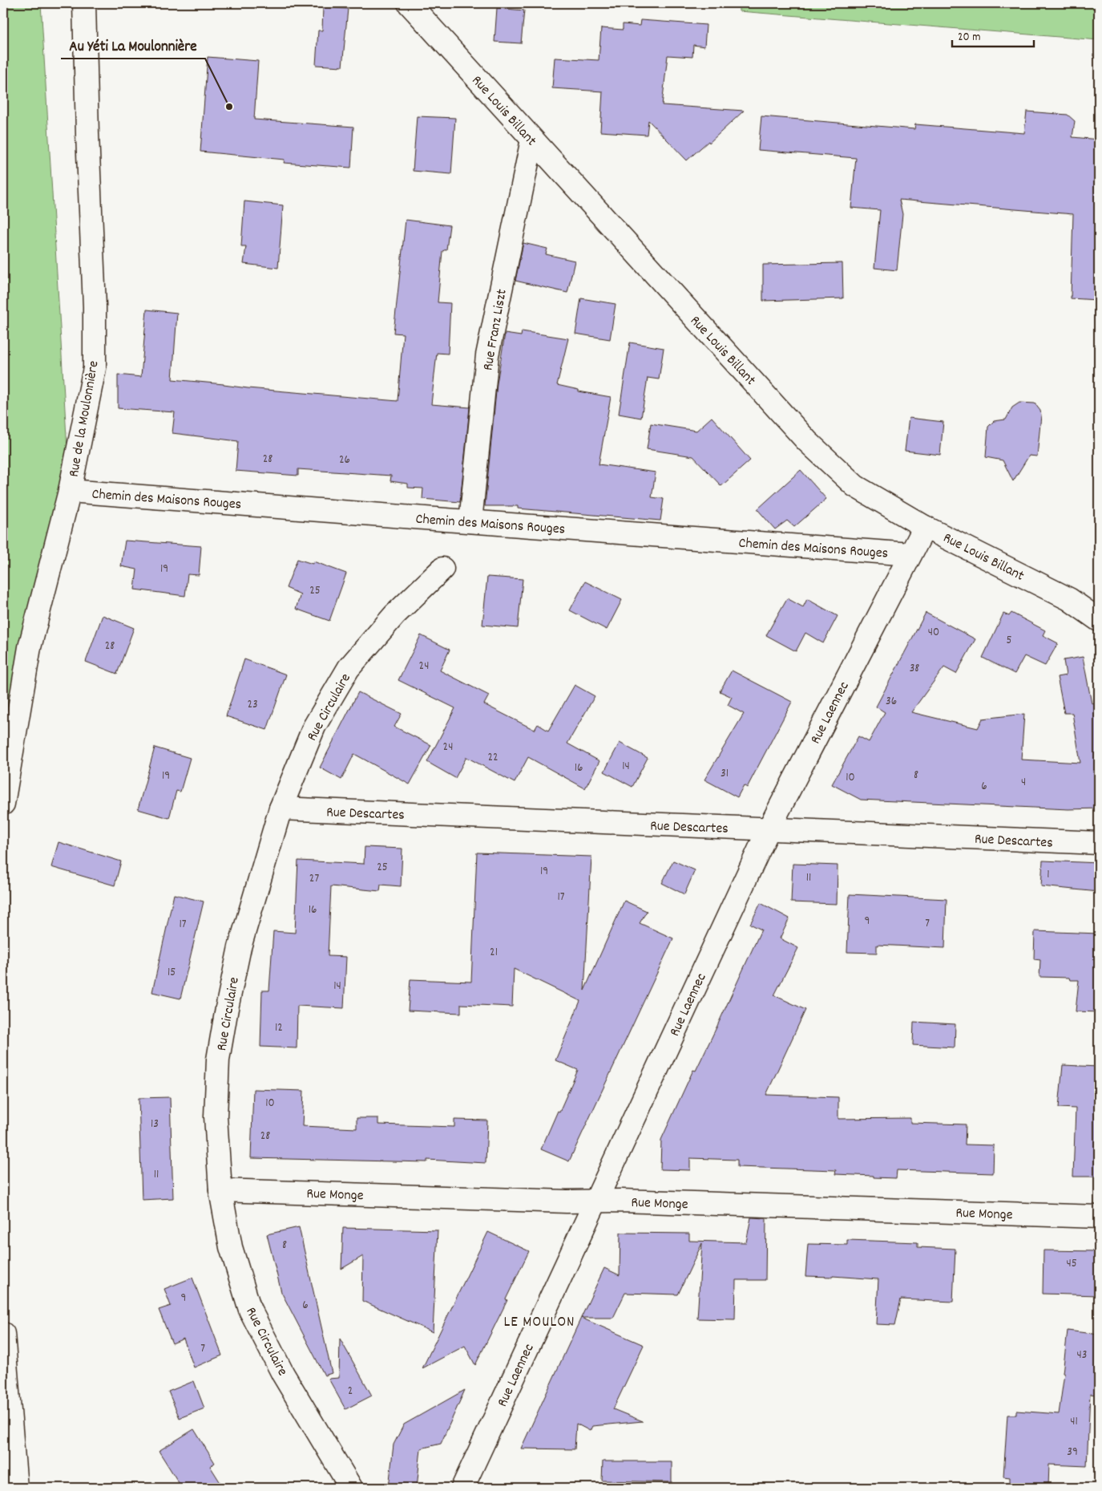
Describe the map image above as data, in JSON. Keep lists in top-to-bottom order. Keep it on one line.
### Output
{"streets":{"street":["Rue Louis Billant","Rue Franz Liszt","Rue de la Moulonnière","Chemin des Maisons Rouges","Rue Circulaire","Rue Laennec","Rue Descartes","Rue Monge"]},"crossings":[["Rue Louis Billant","Rue Franz Liszt"],["Rue Louis Billant","Rue Laennec"],["Rue Franz Liszt","Chemin des Maisons Rouges"],["Rue de la Moulonnière","Chemin des Maisons Rouges"],["Chemin des Maisons Rouges","Rue Laennec"],["Rue Circulaire","Rue Descartes"],["Rue Circulaire","Rue Monge"],["Rue Laennec","Rue Descartes"],["Rue Laennec","Rue Monge"]],"districts":["LE MOULON"],"places":["Au Yéti La Moulonnière"],"house_numbers":["28","26","19","25","40","5","28","24","38","36","23","24","22","14","16","31","8","19","10","4","6","25","19","1","11","27","17","16","9","7","17","21","15","14","12","10","13","28","11","8","45","9","6","7","43","2","41","39"],"scale_bar":"20 m"}
